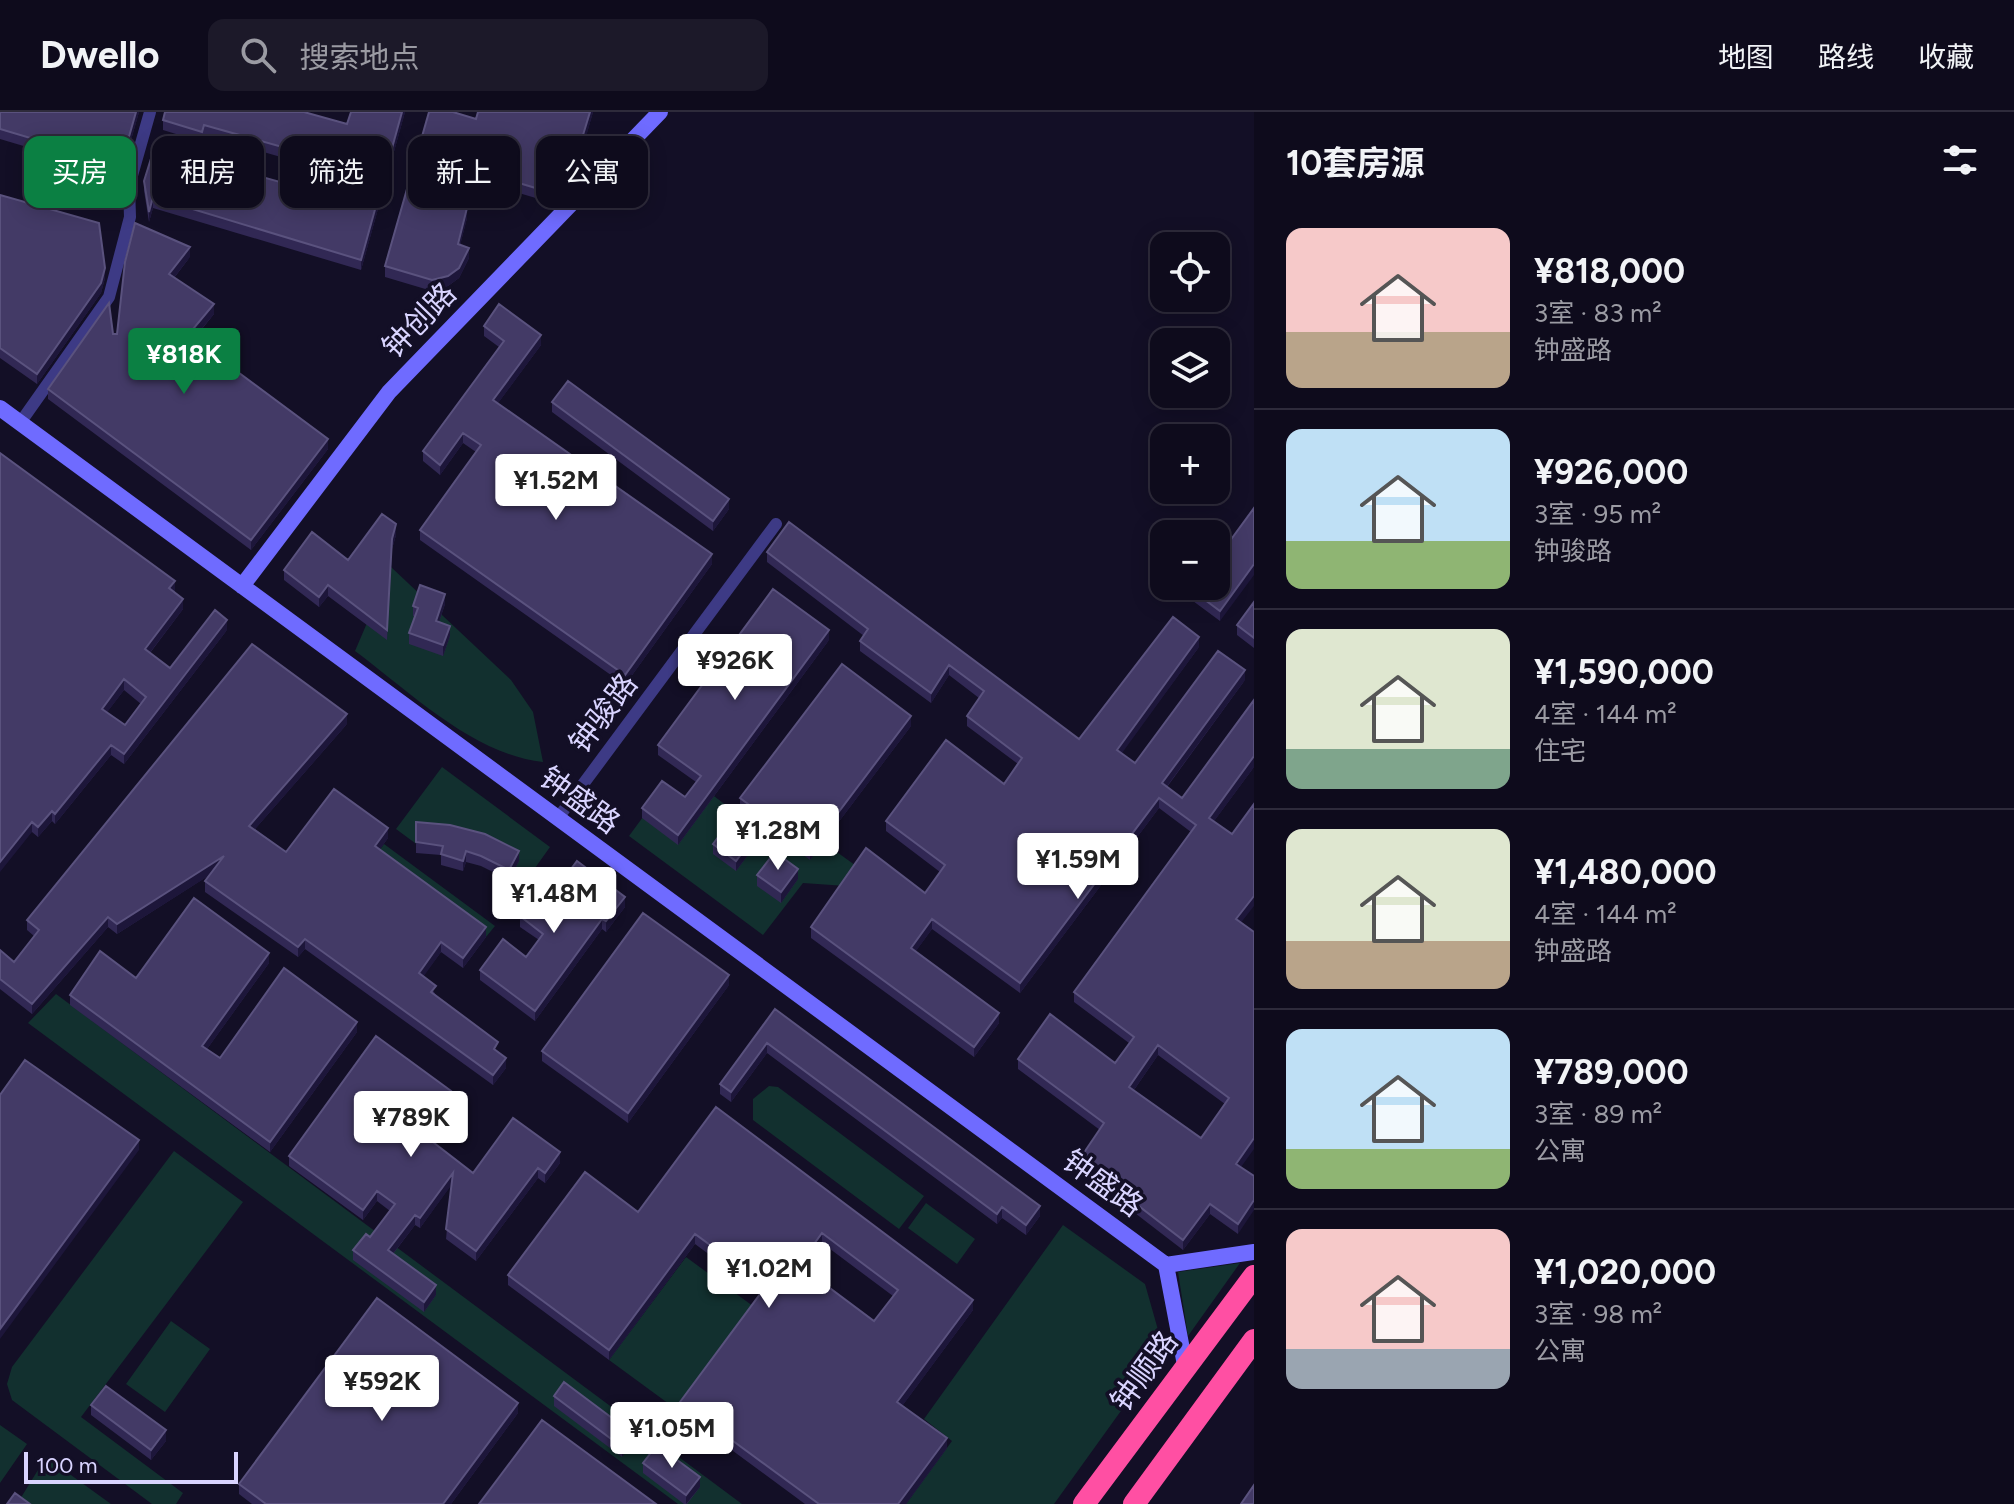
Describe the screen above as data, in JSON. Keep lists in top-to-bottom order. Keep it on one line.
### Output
{"streets":{"highway":["钟顺路"],"street":["钟创路","钟骏路","钟盛路"]},"crossings":[["钟创路","钟盛路"],["钟骏路","钟盛路"]],"scale_bar":"100 m","page":{"header":"Dwello","search":"搜索地点","nav":["地图","路线","收藏"],"heading":"10套房源","chip":["买房","租房","筛选","新上","公寓"],"list":[{"name":"¥818,000","note":"3室 · 83 m² · 钟盛路"},{"name":"¥926,000","note":"3室 · 95 m² · 钟骏路"},{"name":"¥1,590,000","note":"4室 · 144 m² · 住宅"},{"name":"¥1,480,000","note":"4室 · 144 m² · 钟盛路"},{"name":"¥789,000","note":"3室 · 89 m² · 公寓"},{"name":"¥1,020,000","note":"3室 · 98 m² · 公寓"}],"map_buttons":["+","−"],"price":["¥818K","¥1.52M","¥926K","¥1.28M","¥1.59M","¥1.48M","¥789K","¥1.02M","¥592K","¥1.05M"],"scale":"100 m"}}
